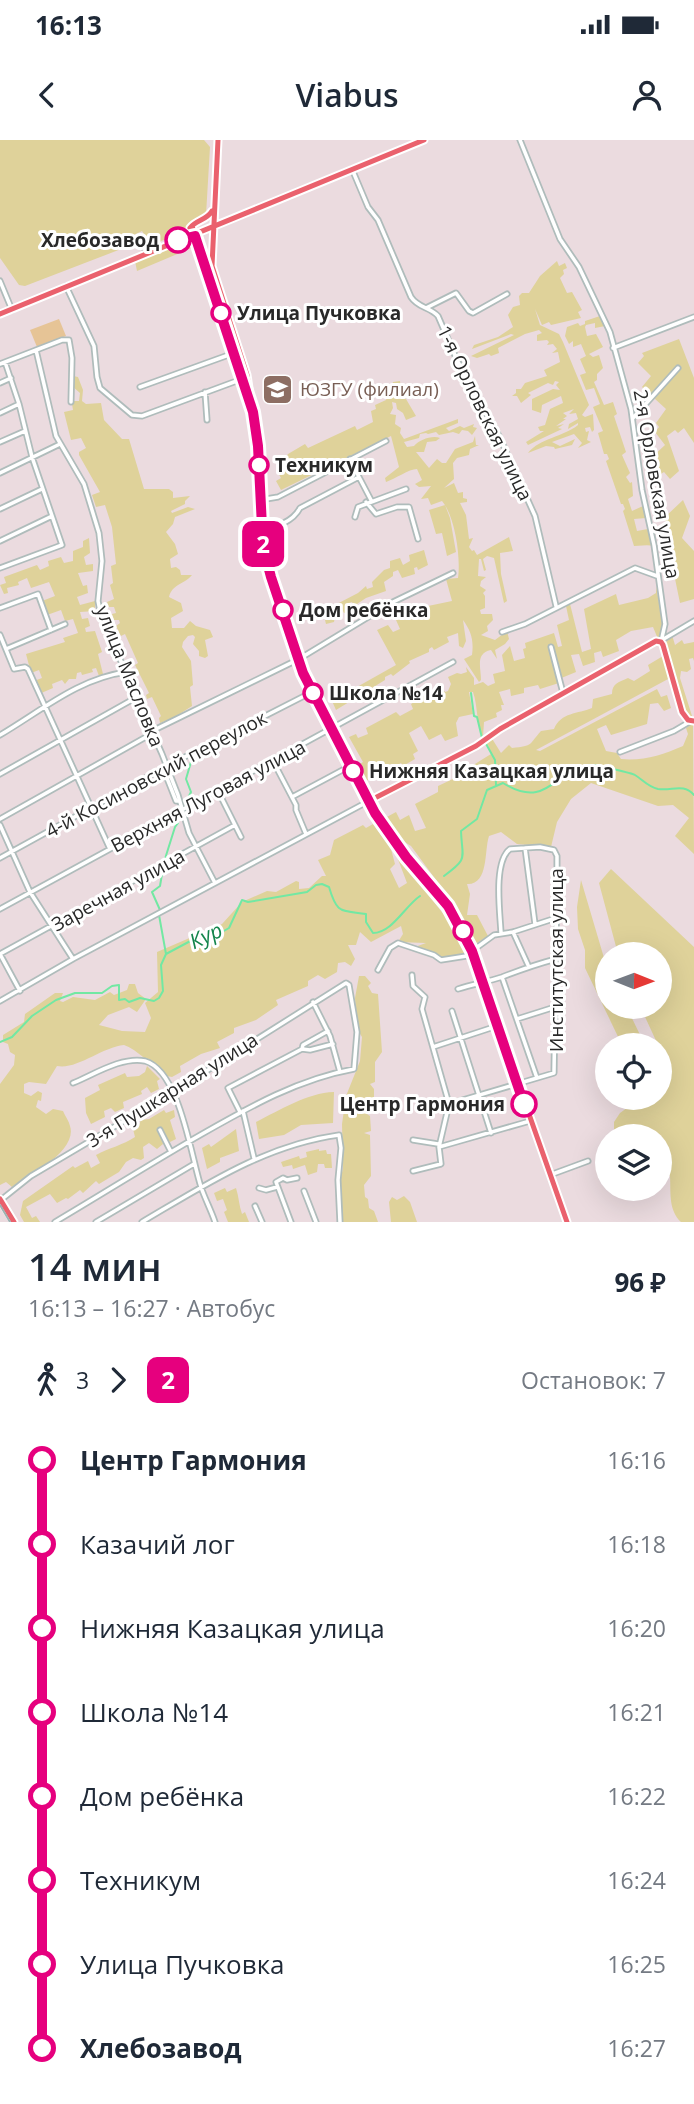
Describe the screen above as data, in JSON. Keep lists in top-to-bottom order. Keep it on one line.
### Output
{"streets":{"main road":["2-я Орловская улица"],"street":["1-я Орловская улица","улица Масловка","4-й Косиновский переулок","Верхняя Луговая улица","Заречная улица","Институтская улица","3-я Пушкарная улица"]},"crossings":[["улица Масловка","4-й Косиновский переулок"],["улица Масловка","Верхняя Луговая улица"],["улица Масловка","Заречная улица"]],"water":["Кур"],"places":{"other":["Хлебозавод","Улица Пучковка","Техникум","Дом ребёнка","Школа №14","Нижняя Казацкая улица","Центр Гармония"],"school or university":["ЮЗГУ (филиал)"]},"lines":["bus line 2"],"north":"right","page":{"status":"16:13","header":"Viabus","on_map":"2","heading":["14 мин","16:13 – 16:27 · Автобус","96 ₽"],"legs":["3","2","Остановок: 7"],"list":[{"name":"Центр Гармония","value":"16:16"},{"name":"Казачий лог","value":"16:18"},{"name":"Нижняя Казацкая улица","value":"16:20"},{"name":"Школа №14","value":"16:21"},{"name":"Дом ребёнка","value":"16:22"},{"name":"Техникум","value":"16:24"},{"name":"Улица Пучковка","value":"16:25"},{"name":"Хлебозавод","value":"16:27"}]}}
